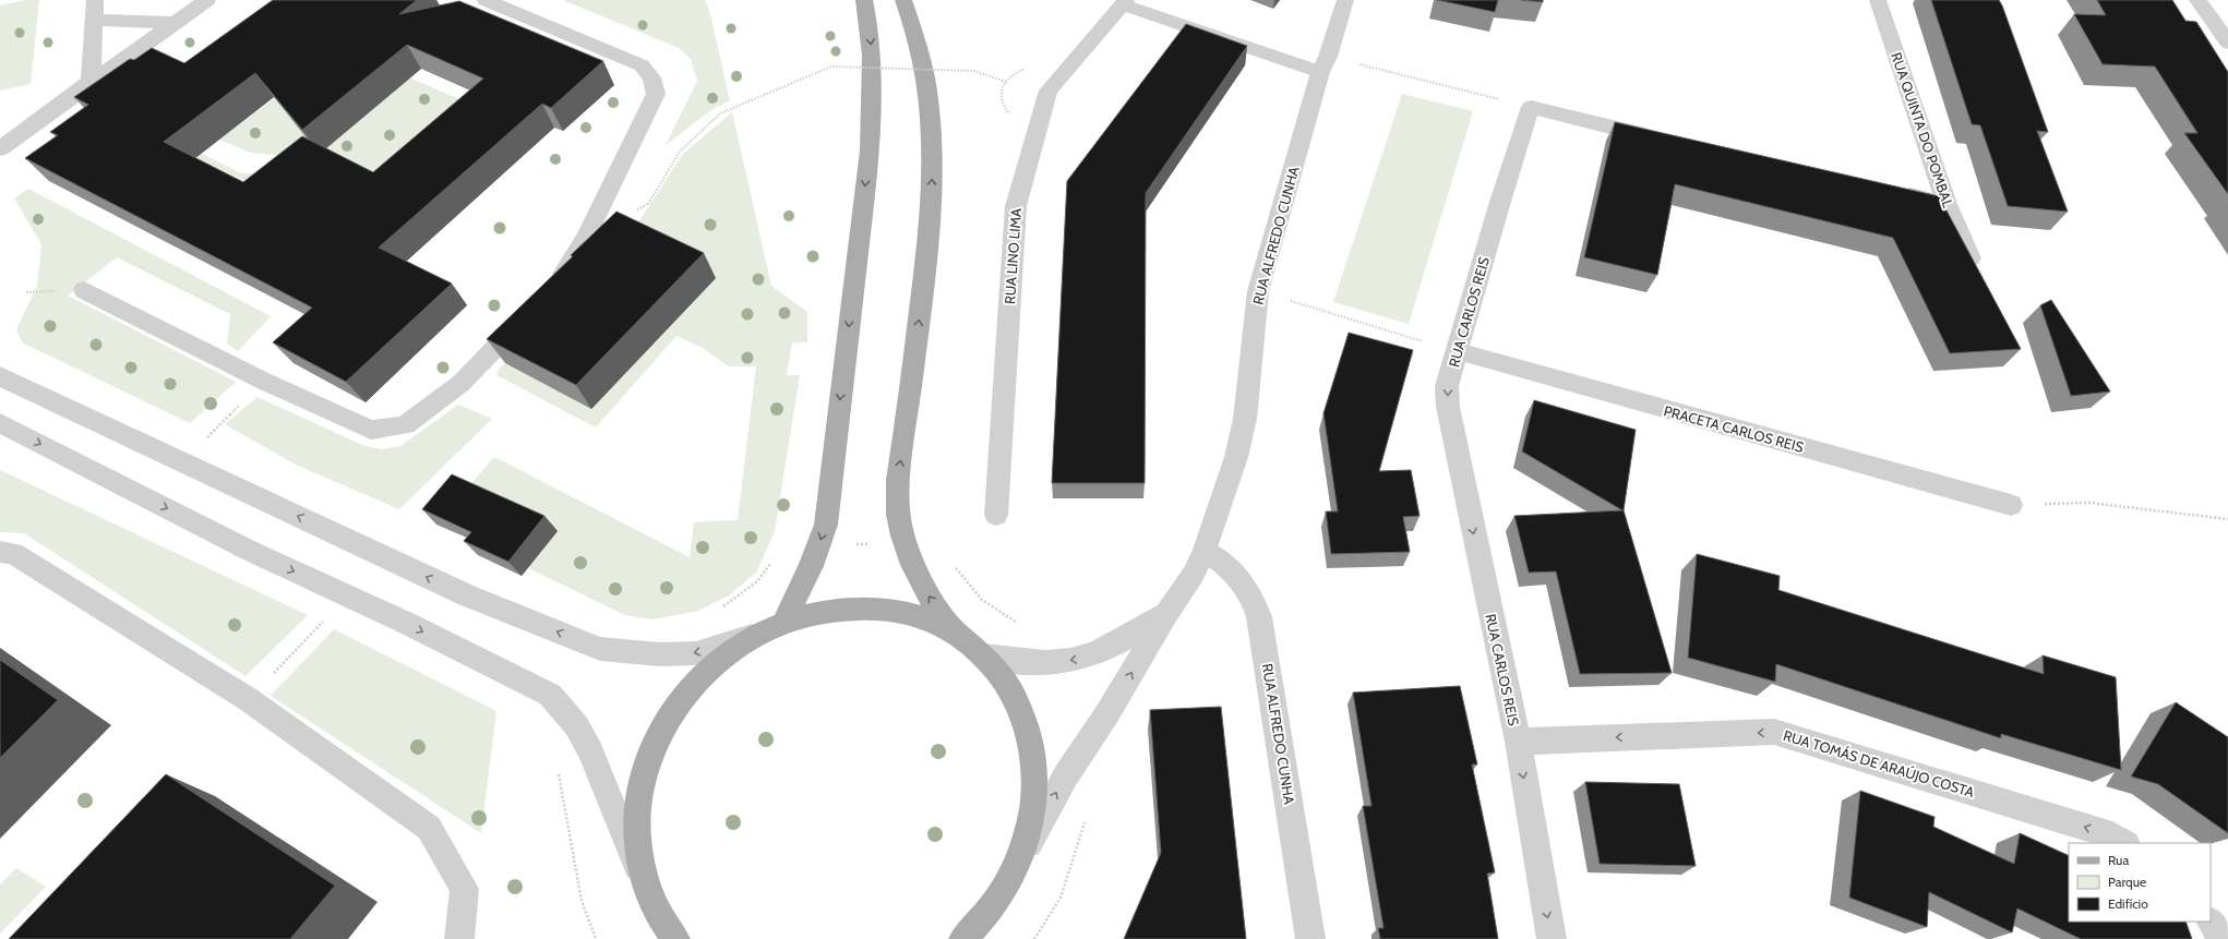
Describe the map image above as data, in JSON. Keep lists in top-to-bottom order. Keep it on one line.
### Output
{"streets":{"street":["RUA QUINTA DO POMBAL","RUA ALFREDO CUNHA","RUA LINO LIMA","RUA CARLOS REIS","PRACETA CARLOS REIS","RUA TOMÁS DE ARAÚJO COSTA"]},"crossings":[["RUA ALFREDO CUNHA","RUA LINO LIMA"],["RUA CARLOS REIS","PRACETA CARLOS REIS"],["RUA CARLOS REIS","RUA TOMÁS DE ARAÚJO COSTA"]],"one_way":["RUA CARLOS REIS","RUA TOMÁS DE ARAÚJO COSTA"],"legend":["Rua","Parque","Edifício"]}
